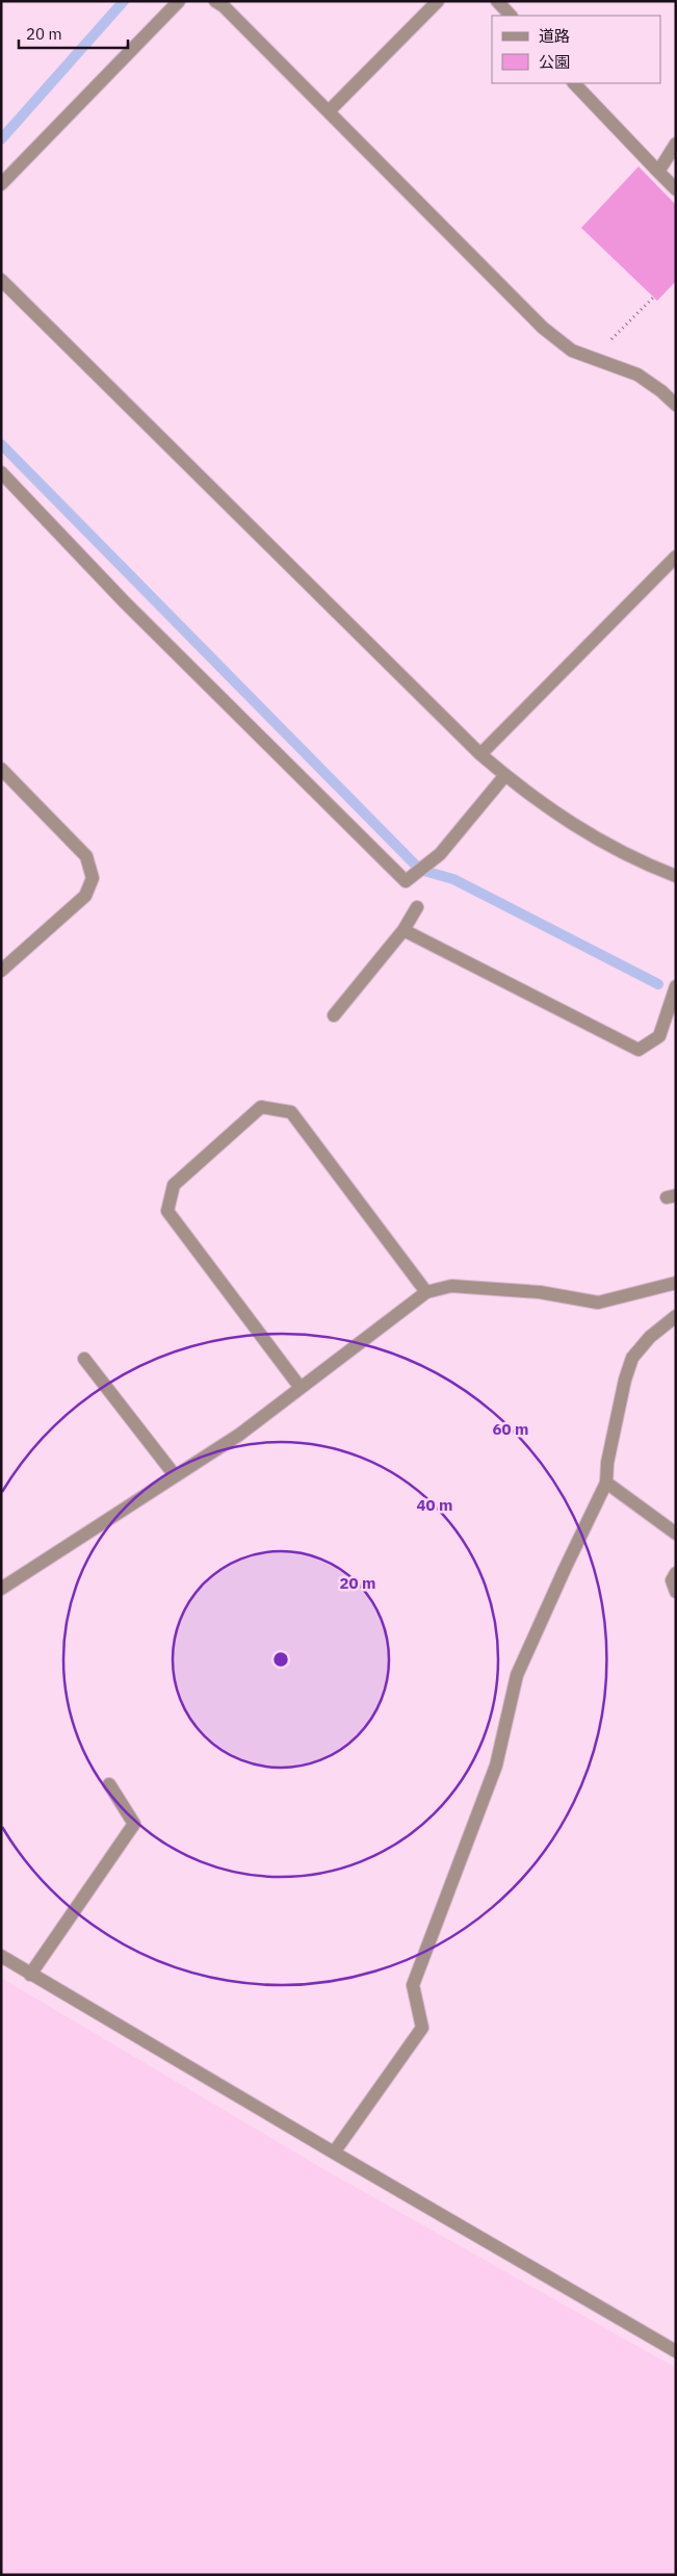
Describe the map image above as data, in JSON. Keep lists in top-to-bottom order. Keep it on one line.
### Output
{"legend":["道路","公園"],"scale_bar":"20 m","rings":["60 m","40 m","20 m"]}
